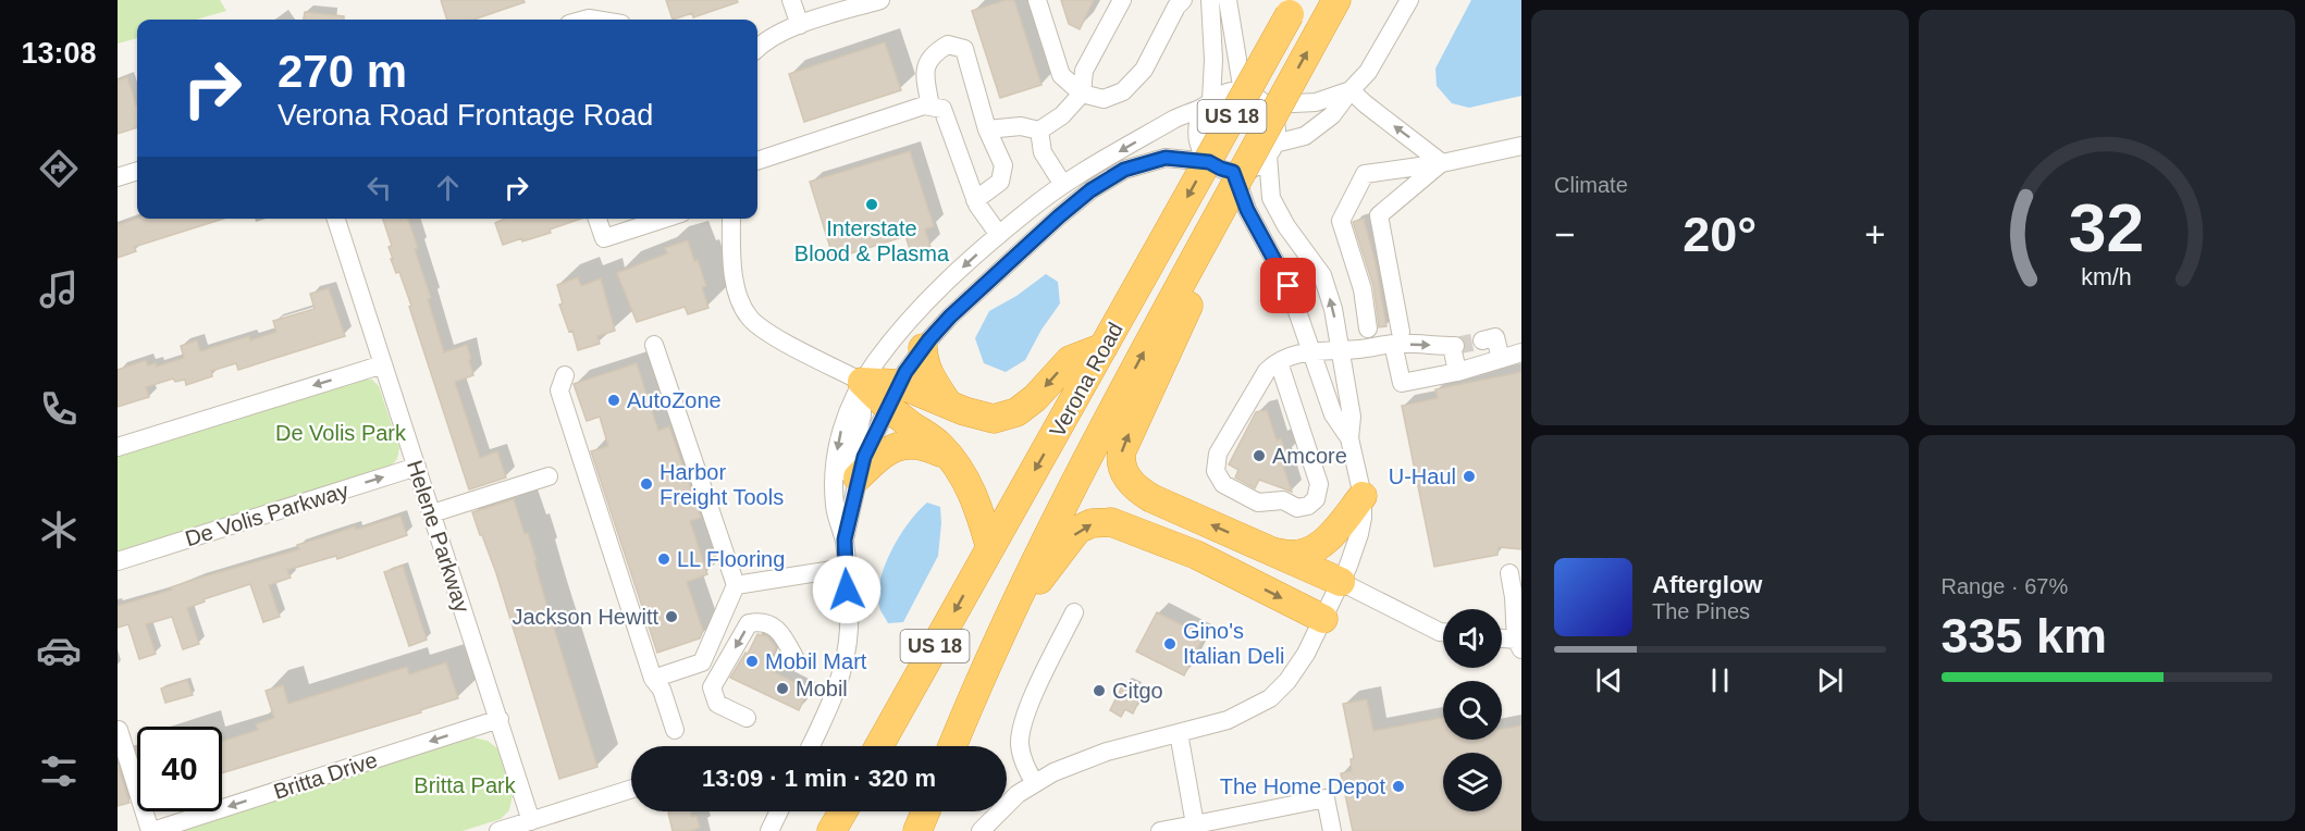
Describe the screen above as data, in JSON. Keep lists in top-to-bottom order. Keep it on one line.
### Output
{"streets":{"highway":["US 18","Verona Road"],"street":["De Volis Parkway","Helene Parkway","Britta Drive"]},"crossings":[["De Volis Parkway","Helene Parkway"],["Helene Parkway","Britta Drive"]],"one_way":["Britta Drive"],"parks":["De Volis Park","Britta Park"],"places":["Interstate Blood & Plasma","AutoZone","Amcore","U-Haul","Harbor Freight Tools","LL Flooring","Jackson Hewitt","Gino's Italian Deli","Mobil Mart","Mobil","Citgo","The Home Depot"],"page":{"tabs":"13:08","tile":["Climate",["Range · 67%","335 km"]],"turn":["270 m","Verona Road Frontage Road"],"heat":["−","20°","+"],"song":["Afterglow","The Pines"],"limit":"40","trip":"13:09 · 1 min · 320 m","gauge":["32","km/h"]}}
